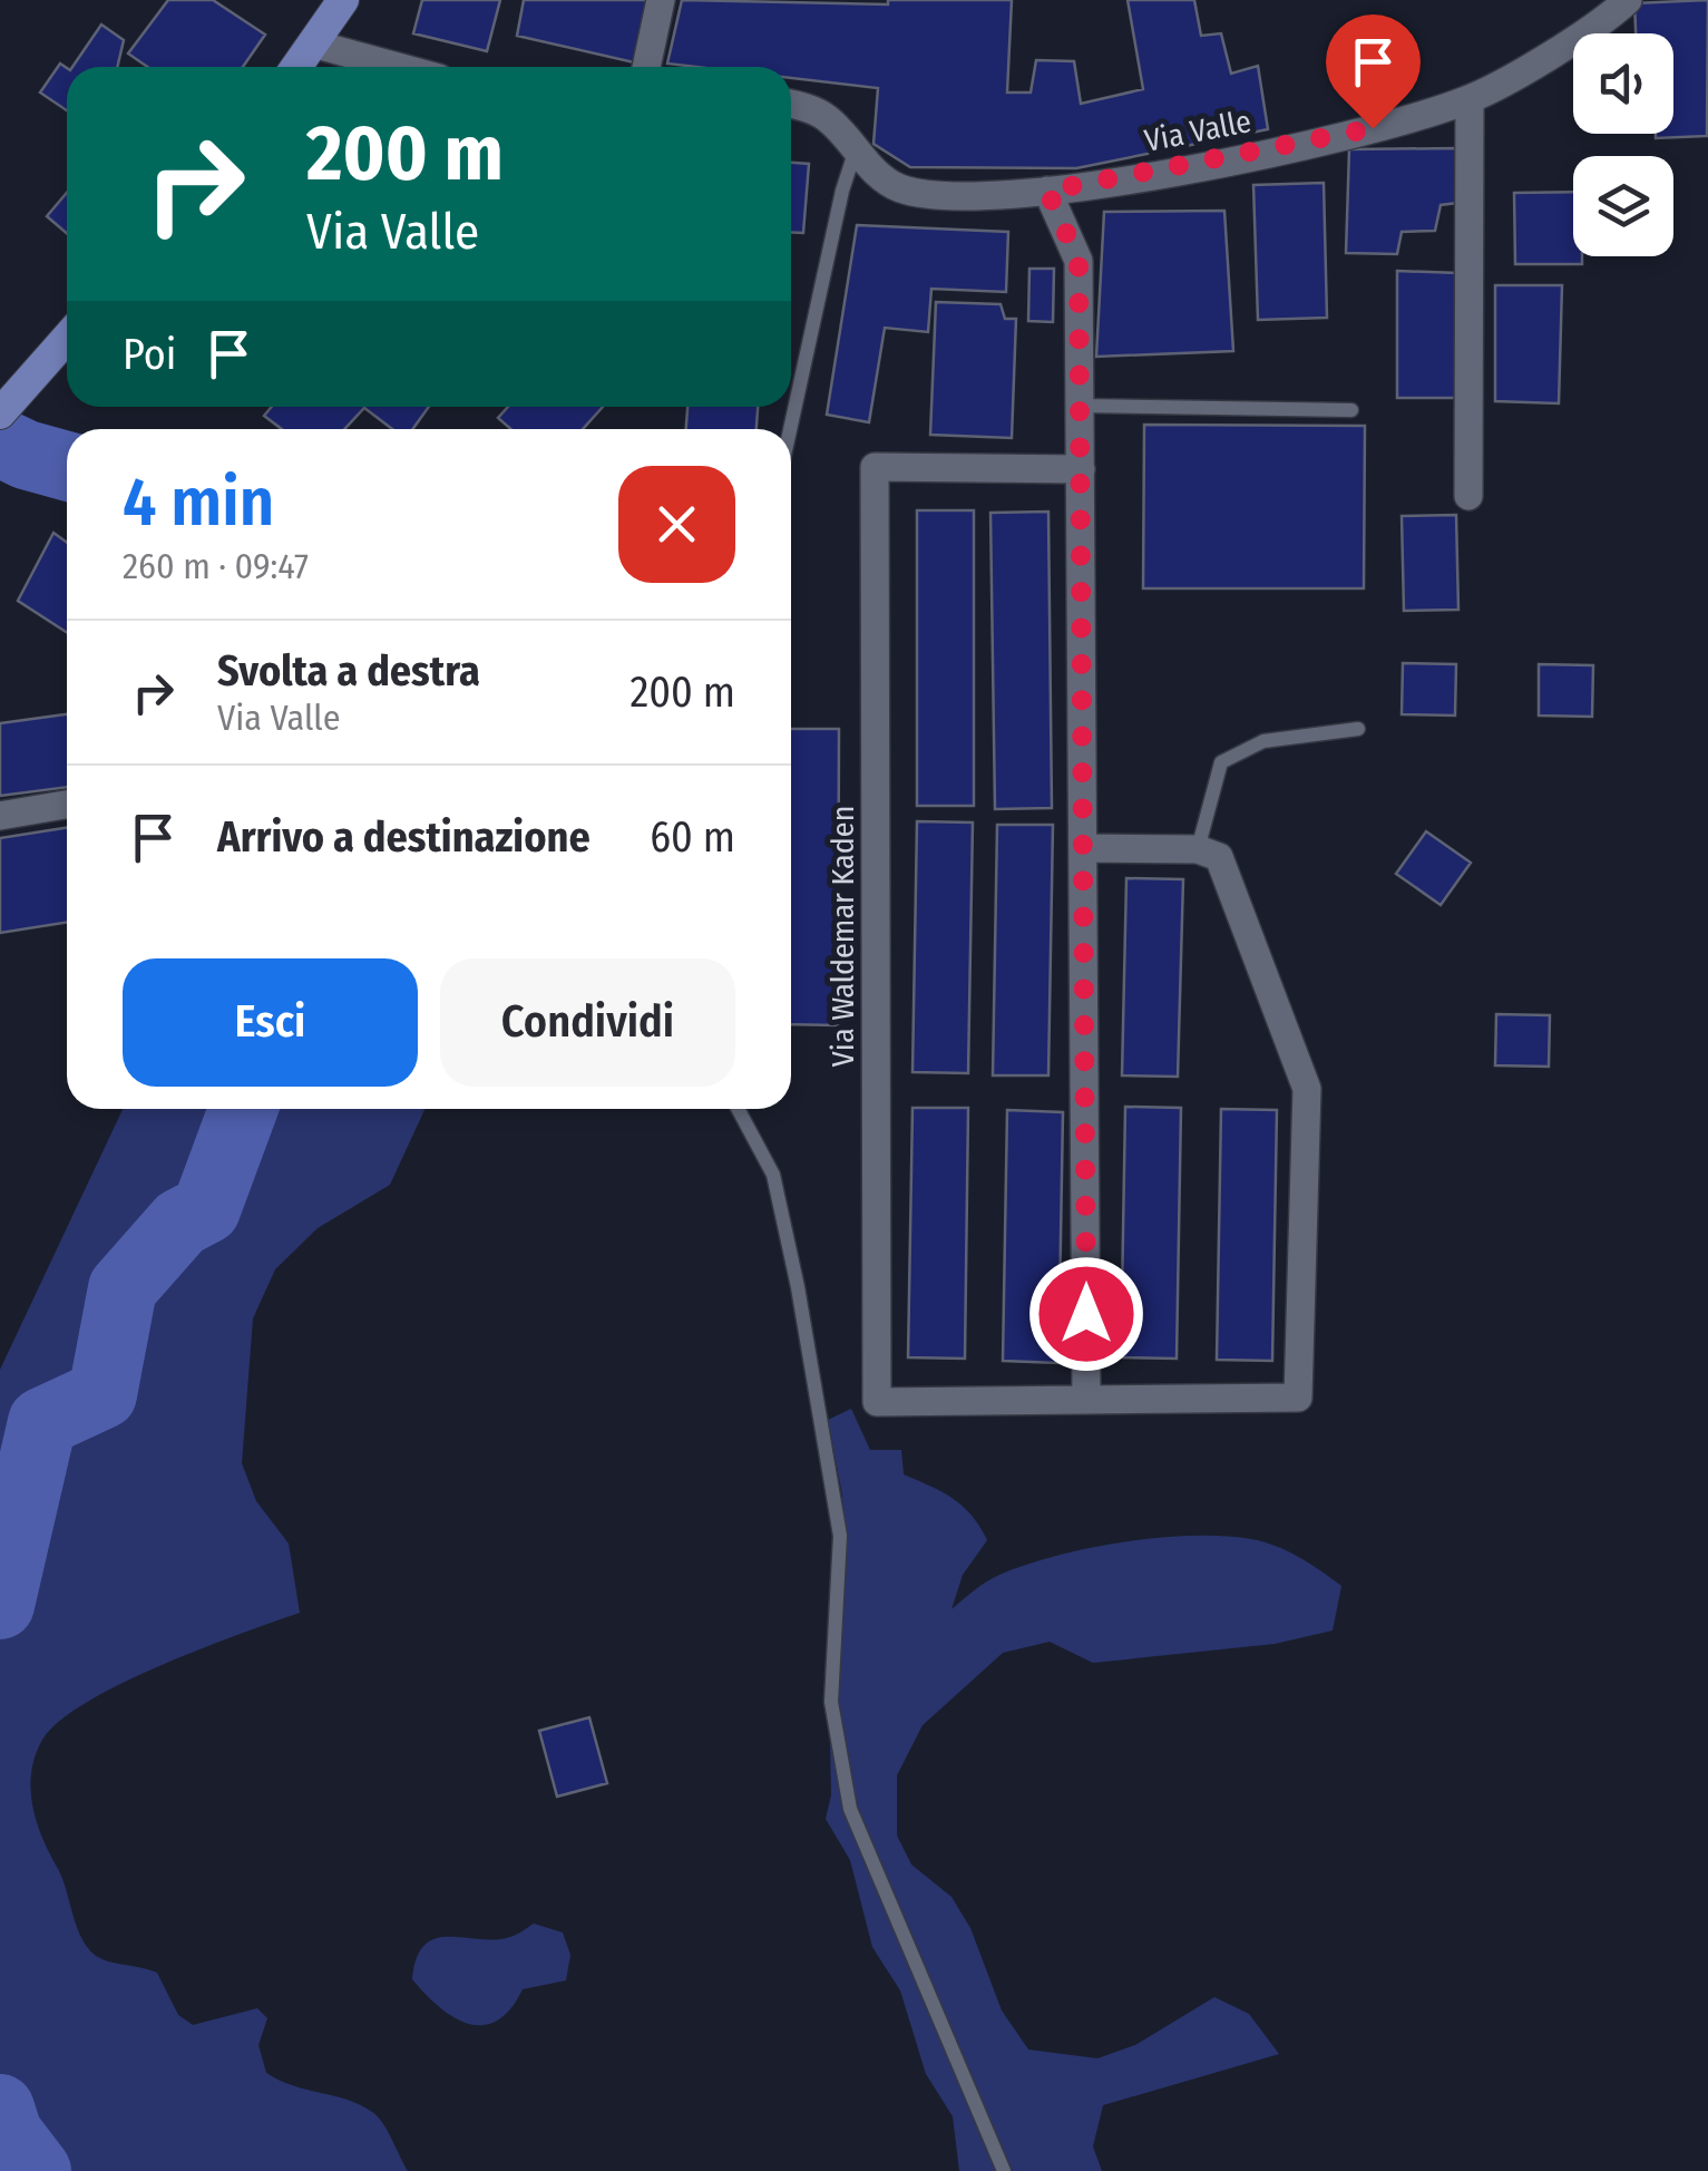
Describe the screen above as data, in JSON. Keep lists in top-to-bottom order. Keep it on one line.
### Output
{"streets":{"street":["Via Valle","Via Waldemar Kaden"]},"page":{"turn":["200 m","Via Valle"],"then":"Poi","heading":["4 min","260 m · 09:47"],"list":[{"name":"Svolta a destra","note":"Via Valle","value":"200 m"},{"name":"Arrivo a destinazione","value":"60 m"}],"buttons":["Esci","Condividi"]}}
